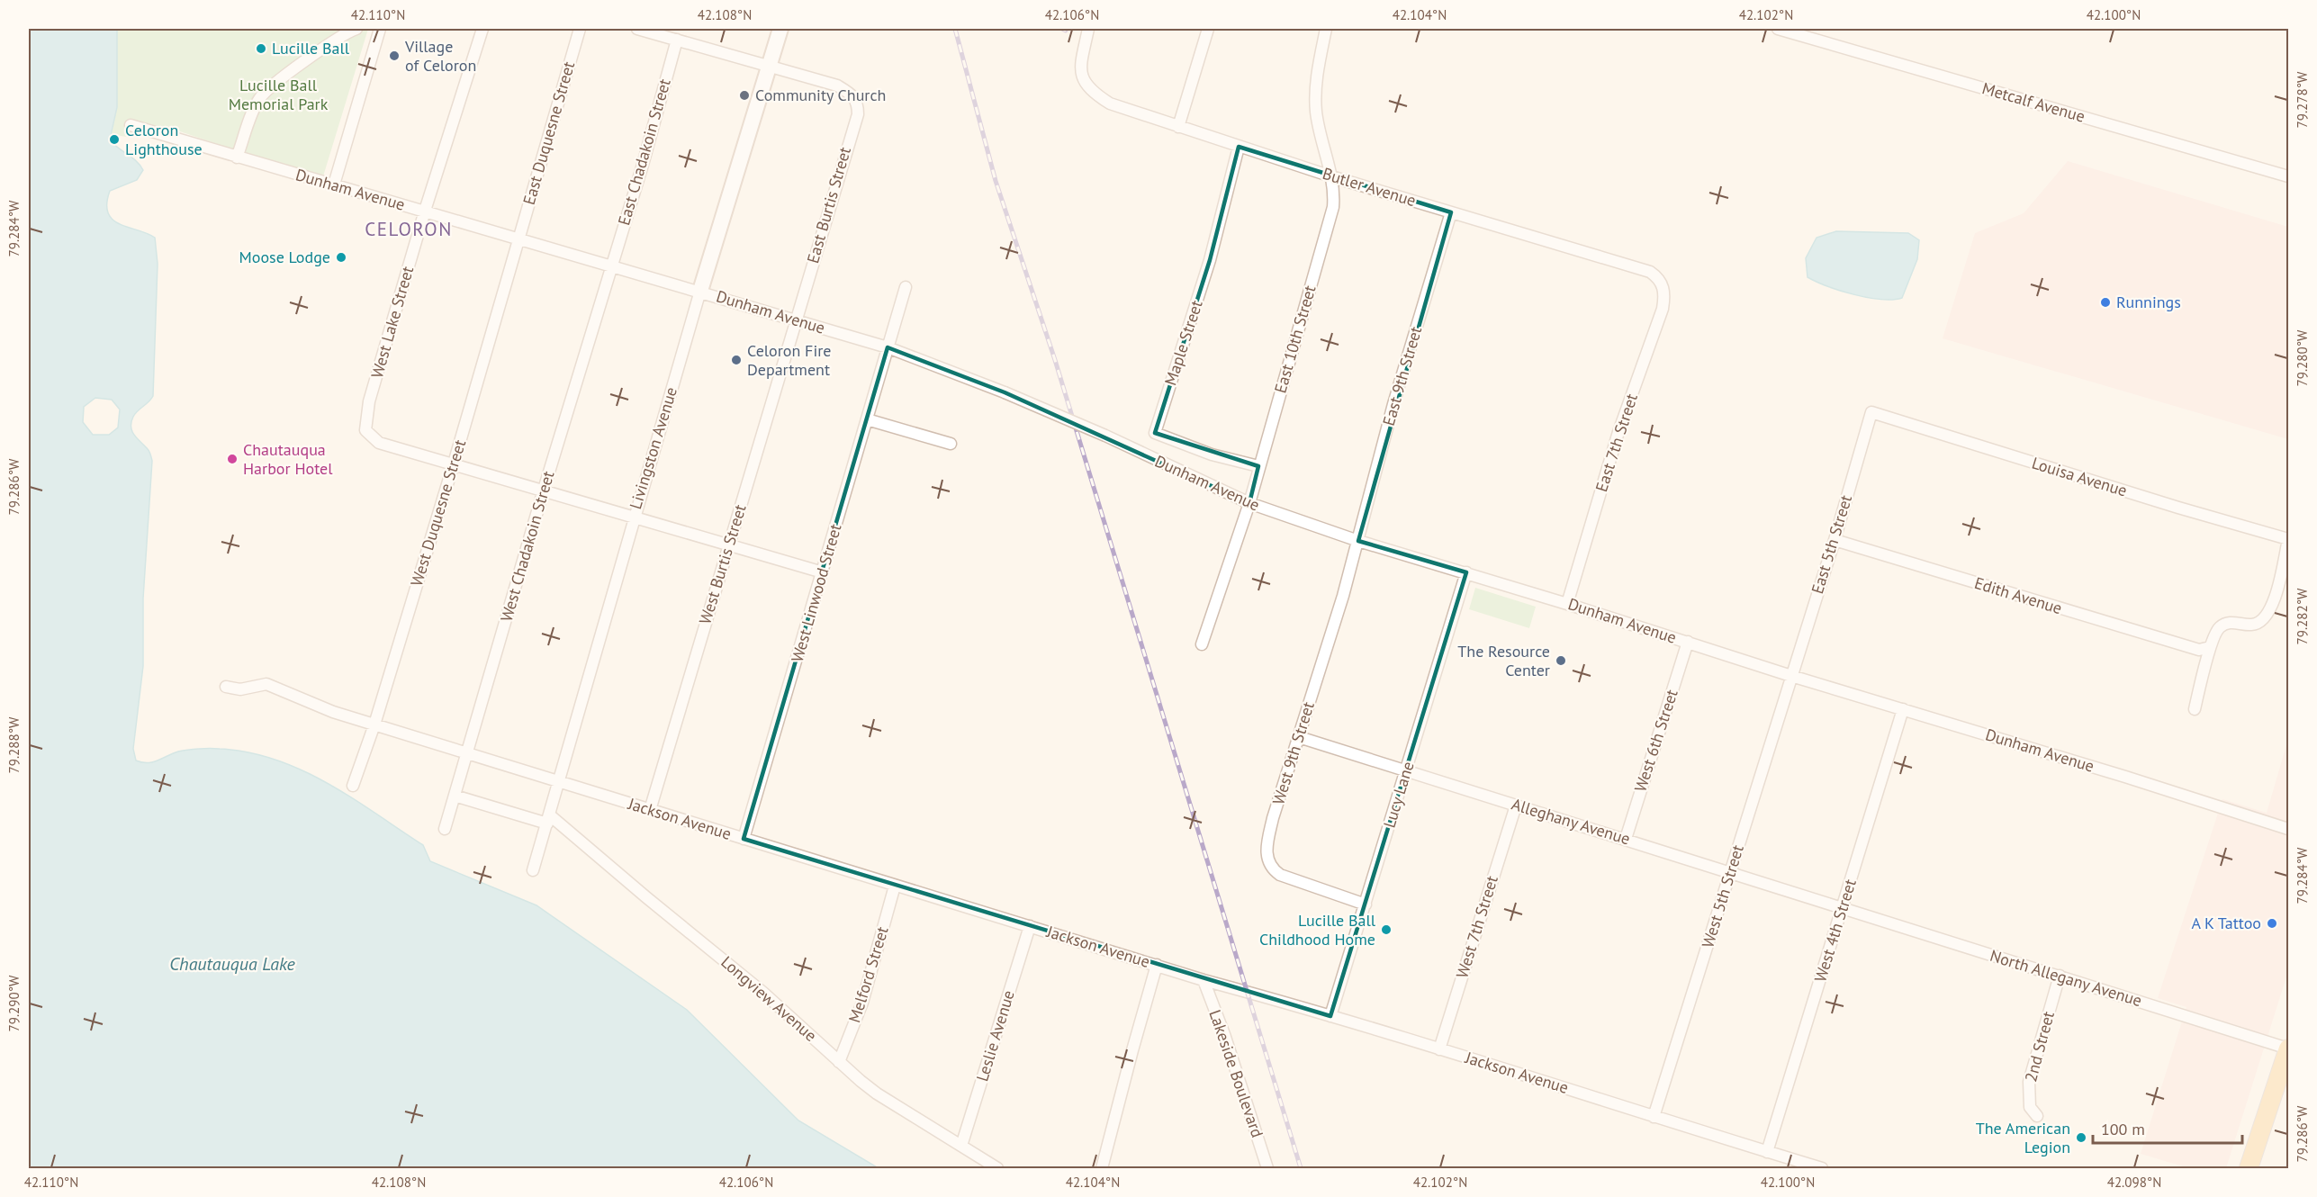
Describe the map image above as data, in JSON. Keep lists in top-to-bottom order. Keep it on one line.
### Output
{"streets":{"street":["Metcalf Avenue","East Duquesne Street","East Chadakoin Street","Butler Avenue","Dunham Avenue","East Burtis Street","West Lake Street","East 10th Street","Maple Street","East 9th Street","East 7th Street","Livingston Avenue","Louisa Avenue","West Duquesne Street","East 5th Street","West Chadakoin Street","West Burtis Street","West Linwood Street","Edith Avenue","West 6th Street","West 9th Street","Lucy Lane","Jackson Avenue","Alleghany Avenue","West 5th Street","West 7th Street","West 4th Street","Melford Street","North Allegany Avenue","Longview Avenue","Leslie Avenue","2nd Street","Lakeside Boulevard"]},"crossings":[["East Duquesne Street","Dunham Avenue"],["East Duquesne Street","West Duquesne Street"],["East Chadakoin Street","Dunham Avenue"],["East Chadakoin Street","West Chadakoin Street"],["Butler Avenue","East 10th Street"],["Butler Avenue","Maple Street"],["Butler Avenue","East 9th Street"],["Butler Avenue","East 7th Street"],["Dunham Avenue","East Burtis Street"],["Dunham Avenue","West Lake Street"],["Dunham Avenue","East 10th Street"],["Dunham Avenue","East 9th Street"],["Dunham Avenue","East 7th Street"],["Dunham Avenue","Livingston Avenue"],["Dunham Avenue","West Duquesne Street"],["Dunham Avenue","East 5th Street"],["Dunham Avenue","West Chadakoin Street"],["Dunham Avenue","West Burtis Street"],["Dunham Avenue","West Linwood Street"],["Dunham Avenue","West 6th Street"],["Dunham Avenue","West 9th Street"],["Dunham Avenue","Lucy Lane"],["Dunham Avenue","West 5th Street"],["Dunham Avenue","West 4th Street"],["East Burtis Street","Livingston Avenue"],["East Burtis Street","West Burtis Street"],["West Lake Street","West Duquesne Street"],["East 10th Street","Maple Street"],["East 9th Street","West 9th Street"],["Livingston Avenue","Jackson Avenue"],["Livingston Avenue","Longview Avenue"],["Louisa Avenue","East 5th Street"],["West Duquesne Street","Jackson Avenue"],["East 5th Street","Edith Avenue"],["East 5th Street","West 5th Street"],["West Chadakoin Street","Jackson Avenue"],["West Burtis Street","Jackson Avenue"],["West Linwood Street","Jackson Avenue"],["West 6th Street","Alleghany Avenue"],["West 9th Street","Lucy Lane"],["West 9th Street","Alleghany Avenue"],["Lucy Lane","Jackson Avenue"],["Lucy Lane","Alleghany Avenue"],["Jackson Avenue","West 5th Street"],["Jackson Avenue","West 7th Street"],["Jackson Avenue","West 4th Street"],["Jackson Avenue","Melford Street"],["Jackson Avenue","Leslie Avenue"],["Jackson Avenue","Lakeside Boulevard"],["Alleghany Avenue","West 5th Street"],["Alleghany Avenue","West 7th Street"],["Alleghany Avenue","West 4th Street"],["Alleghany Avenue","North Allegany Avenue"],["West 4th Street","North Allegany Avenue"],["Melford Street","Longview Avenue"],["North Allegany Avenue","2nd Street"],["Longview Avenue","Leslie Avenue"]],"districts":["CELORON"],"water":["Chautauqua Lake"],"parks":["Lucille Ball Memorial Park"],"places":["Lucille Ball","Village of Celoron","Community Church","Celoron Lighthouse","Moose Lodge","Runnings","Celoron Fire Department","Chautauqua Harbor Hotel","The Resource Center","A K Tattoo","Lucille Ball Childhood Home","The American Legion"],"scale_bar":"100 m","coordinates":["42.110°N","42.108°N","42.106°N","42.104°N","42.102°N","42.100°N","79.278°W","79.284°W","79.280°W","79.286°W","79.282°W","79.288°W","79.290°W","42.098°N"]}
